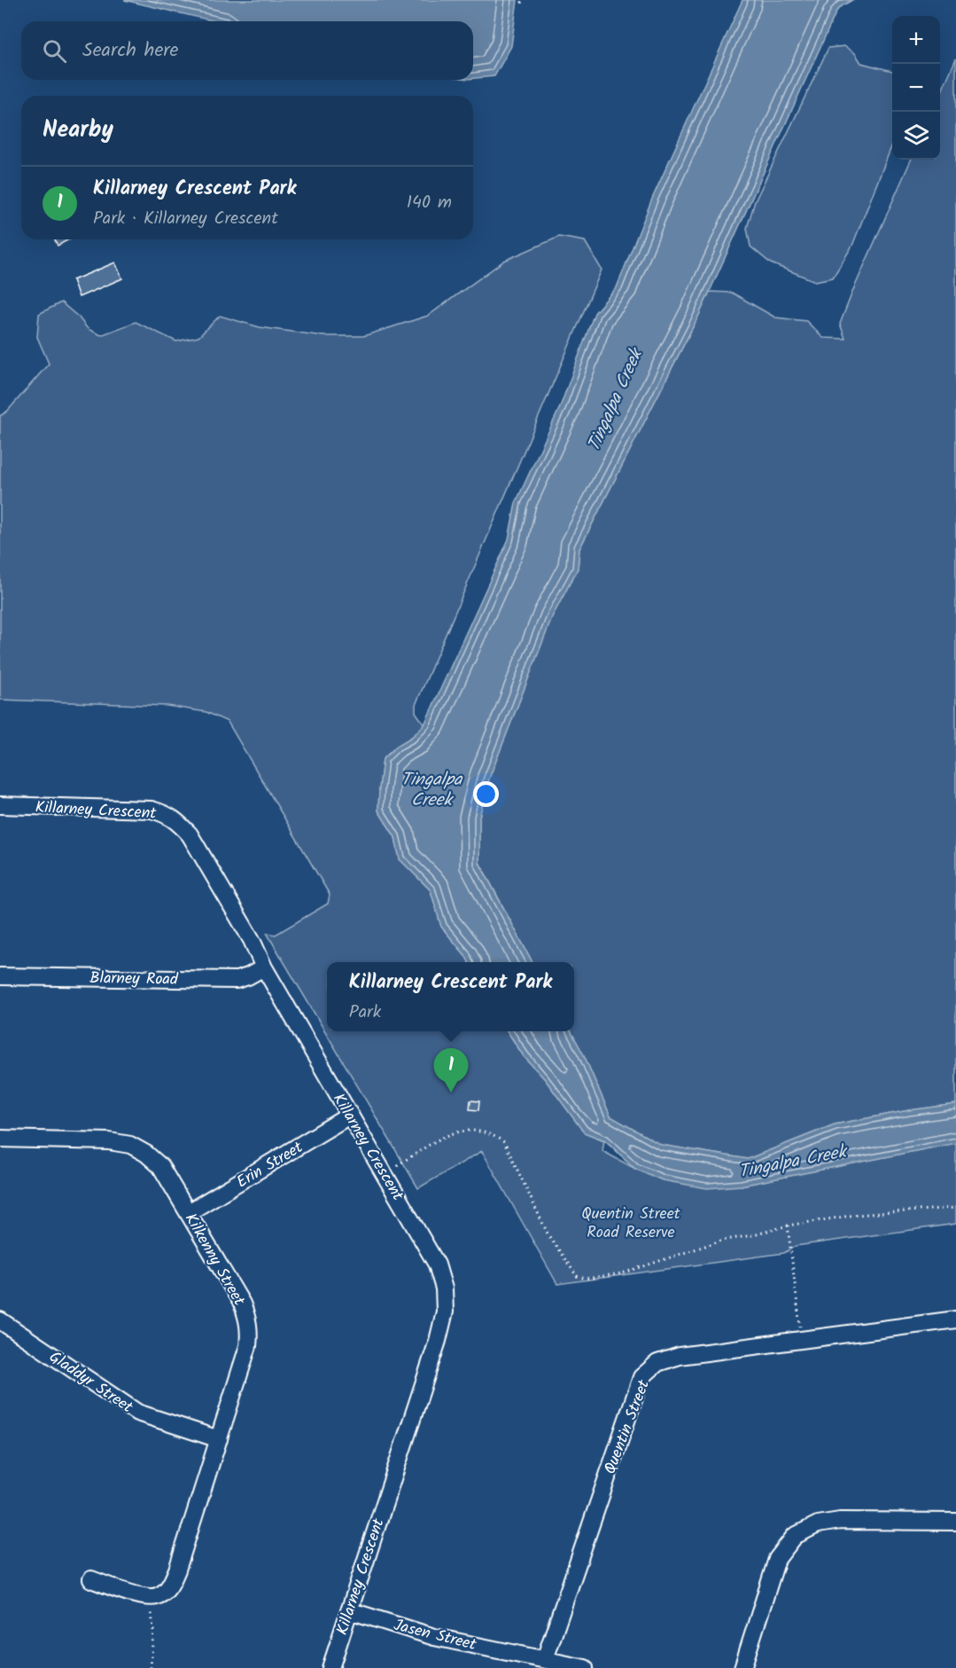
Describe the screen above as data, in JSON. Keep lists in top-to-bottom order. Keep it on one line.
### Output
{"streets":{"street":["Killarney Crescent","Blarney Road","Erin Street","Kilkenny Street","Gladdyr Street","Quentin Street","Jasen Street"]},"crossings":[["Killarney Crescent","Blarney Road"],["Killarney Crescent","Erin Street"],["Killarney Crescent","Jasen Street"],["Erin Street","Kilkenny Street"],["Kilkenny Street","Gladdyr Street"],["Quentin Street","Jasen Street"]],"water":["Tingalpa Creek"],"parks":["Quentin Street Road Reserve"],"page":{"map_buttons":["+","−"],"search":"Search here","heading":"Nearby","list":[{"mark":"1","name":"Killarney Crescent Park","note":"Park · Killarney Crescent","value":"140 m"}],"popup":["Killarney Crescent Park","Park"],"pins":"1"}}
